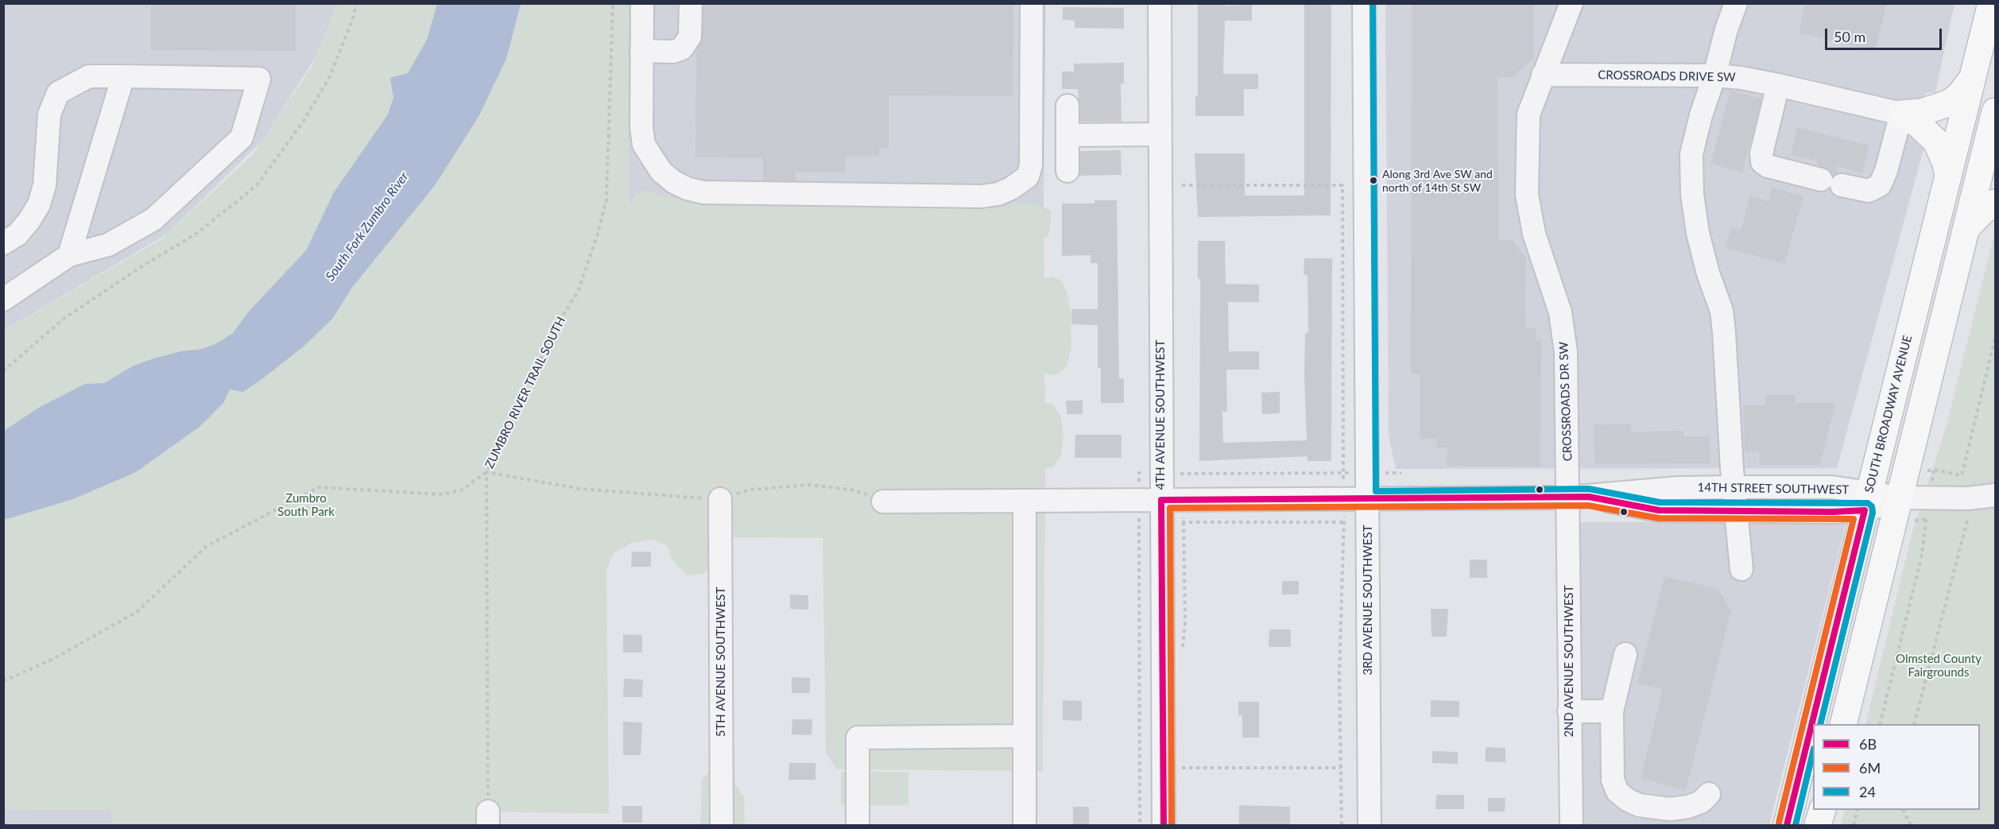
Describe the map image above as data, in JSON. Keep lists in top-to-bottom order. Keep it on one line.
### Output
{"streets":{"main road":["SOUTH BROADWAY AVENUE"],"street":["CROSSROADS DRIVE SW","CROSSROADS DR SW","4TH AVENUE SOUTHWEST","14TH STREET SOUTHWEST","3RD AVENUE SOUTHWEST","2ND AVENUE SOUTHWEST","5TH AVENUE SOUTHWEST"],"path":["ZUMBRO RIVER TRAIL SOUTH"]},"crossings":[["CROSSROADS DRIVE SW","CROSSROADS DR SW"],["CROSSROADS DR SW","14TH STREET SOUTHWEST"],["CROSSROADS DR SW","2ND AVENUE SOUTHWEST"],["SOUTH BROADWAY AVENUE","14TH STREET SOUTHWEST"],["4TH AVENUE SOUTHWEST","14TH STREET SOUTHWEST"],["14TH STREET SOUTHWEST","3RD AVENUE SOUTHWEST"],["14TH STREET SOUTHWEST","2ND AVENUE SOUTHWEST"]],"water":["South Fork Zumbro River"],"parks":["Zumbro South Park","Olmsted County Fairgrounds"],"places":["Along 3rd Ave SW and north of 14th St SW"],"lines":["transit line 24","transit line 6B","transit line 6M"],"legend":["6B","6M","24"],"scale_bar":"50 m"}
